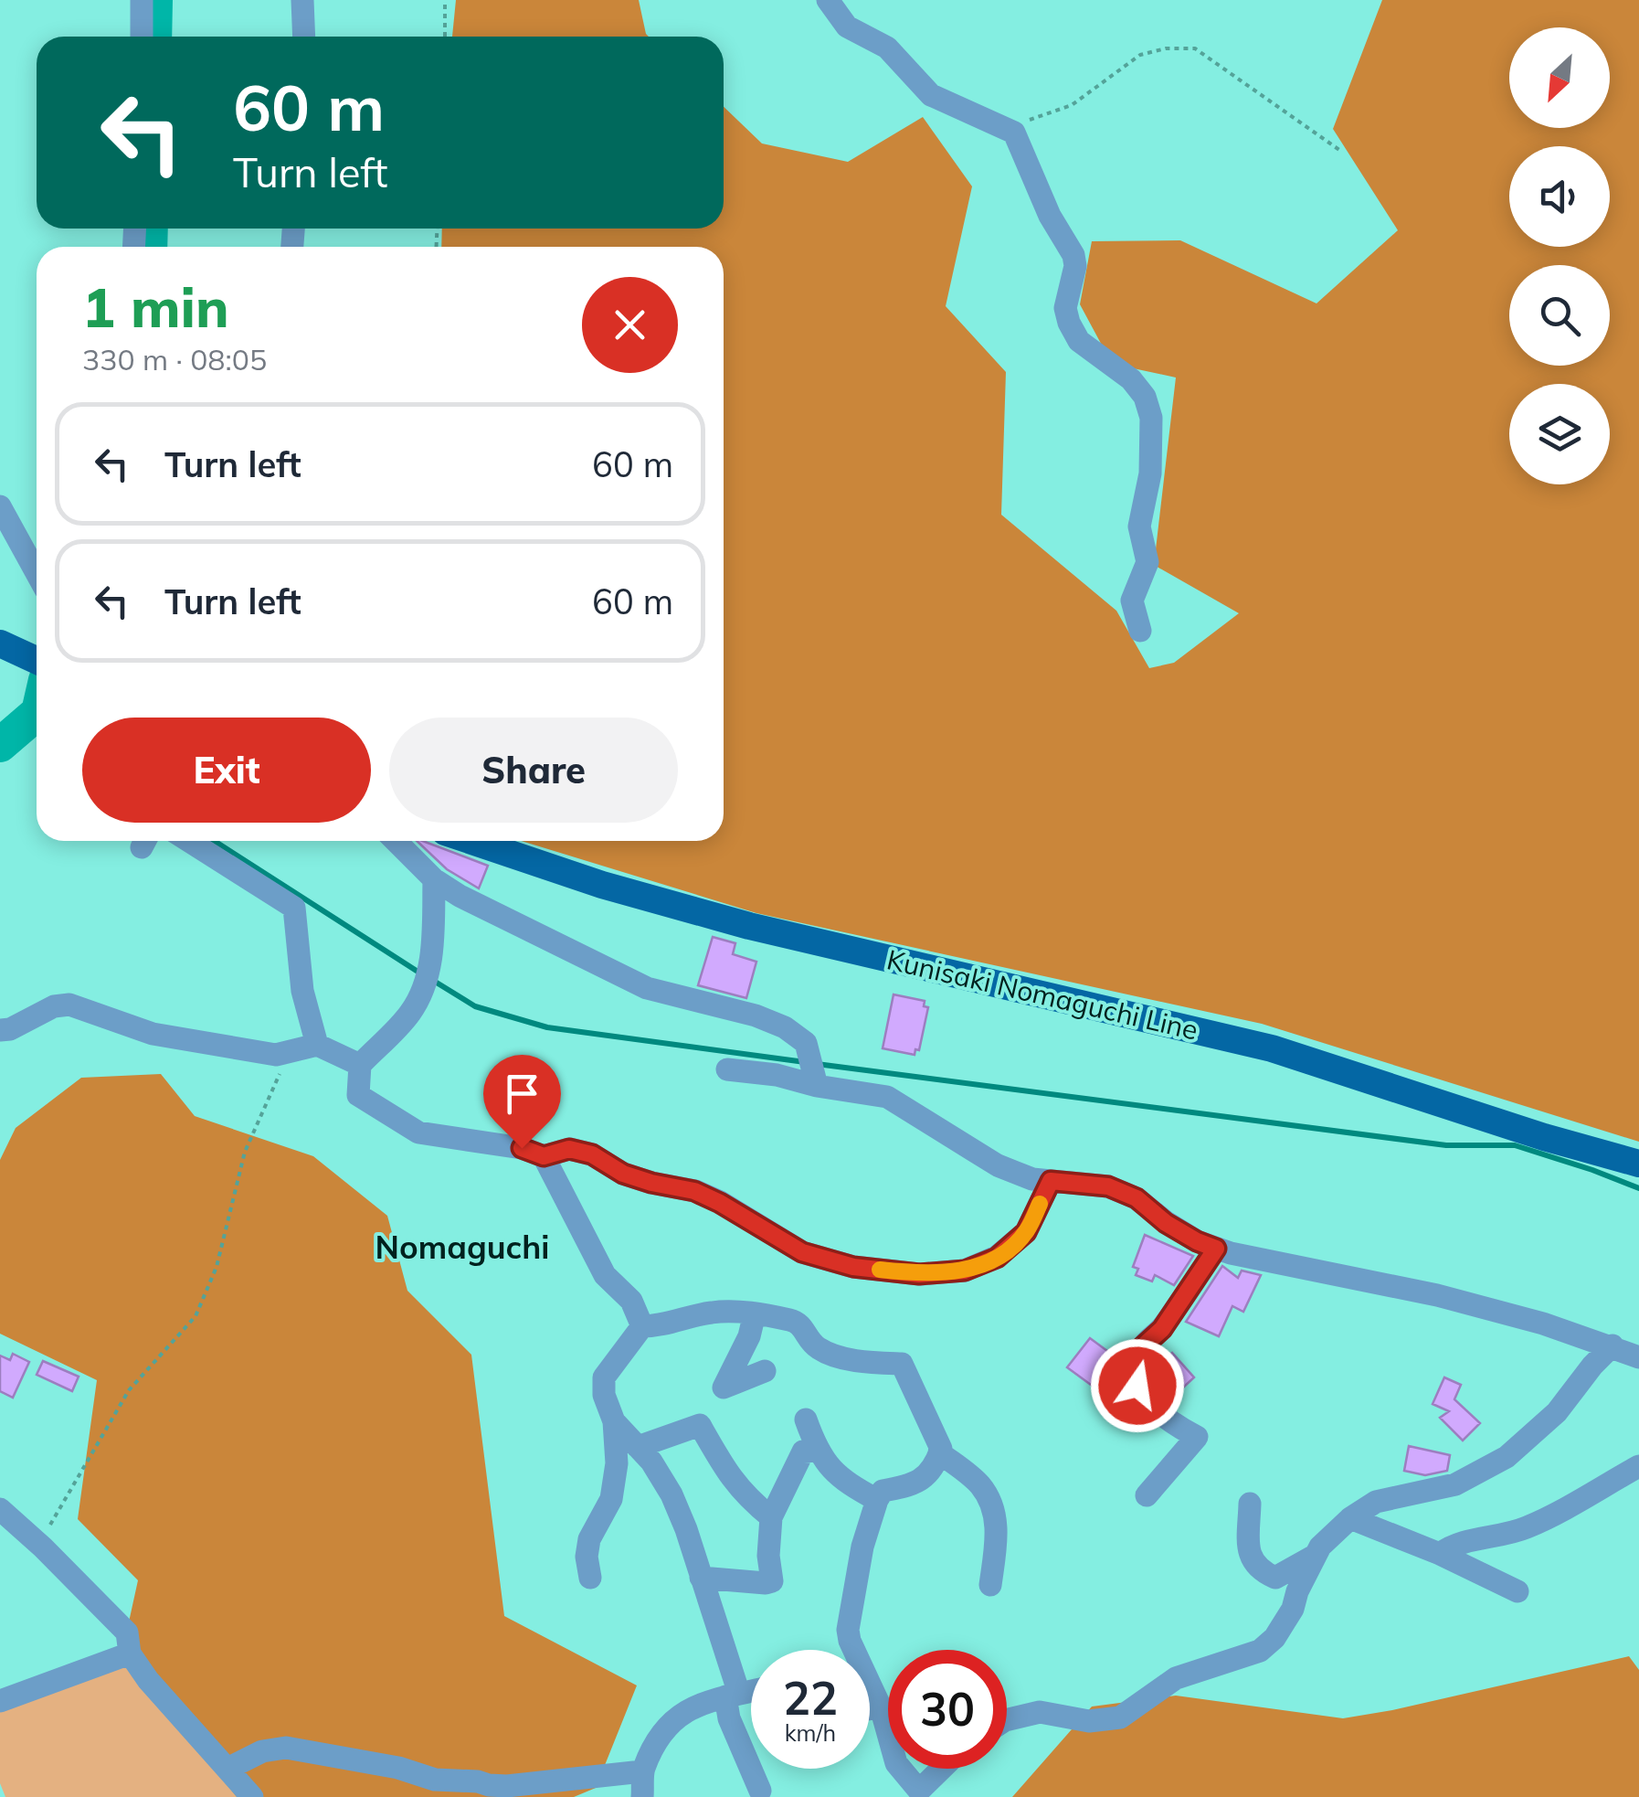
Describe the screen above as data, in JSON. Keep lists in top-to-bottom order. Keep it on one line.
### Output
{"streets":{"main road":["Kunisaki Nomaguchi Line"]},"districts":["Nomaguchi"],"north":"bottom left","page":{"turn":["60 m","Turn left"],"heading":["1 min","330 m · 08:05"],"list":[{"name":"Turn left","value":"60 m"},{"name":"Turn left","value":"60 m"}],"buttons":["Exit","Share"],"speed":"22 km/h","limit":"30"}}
